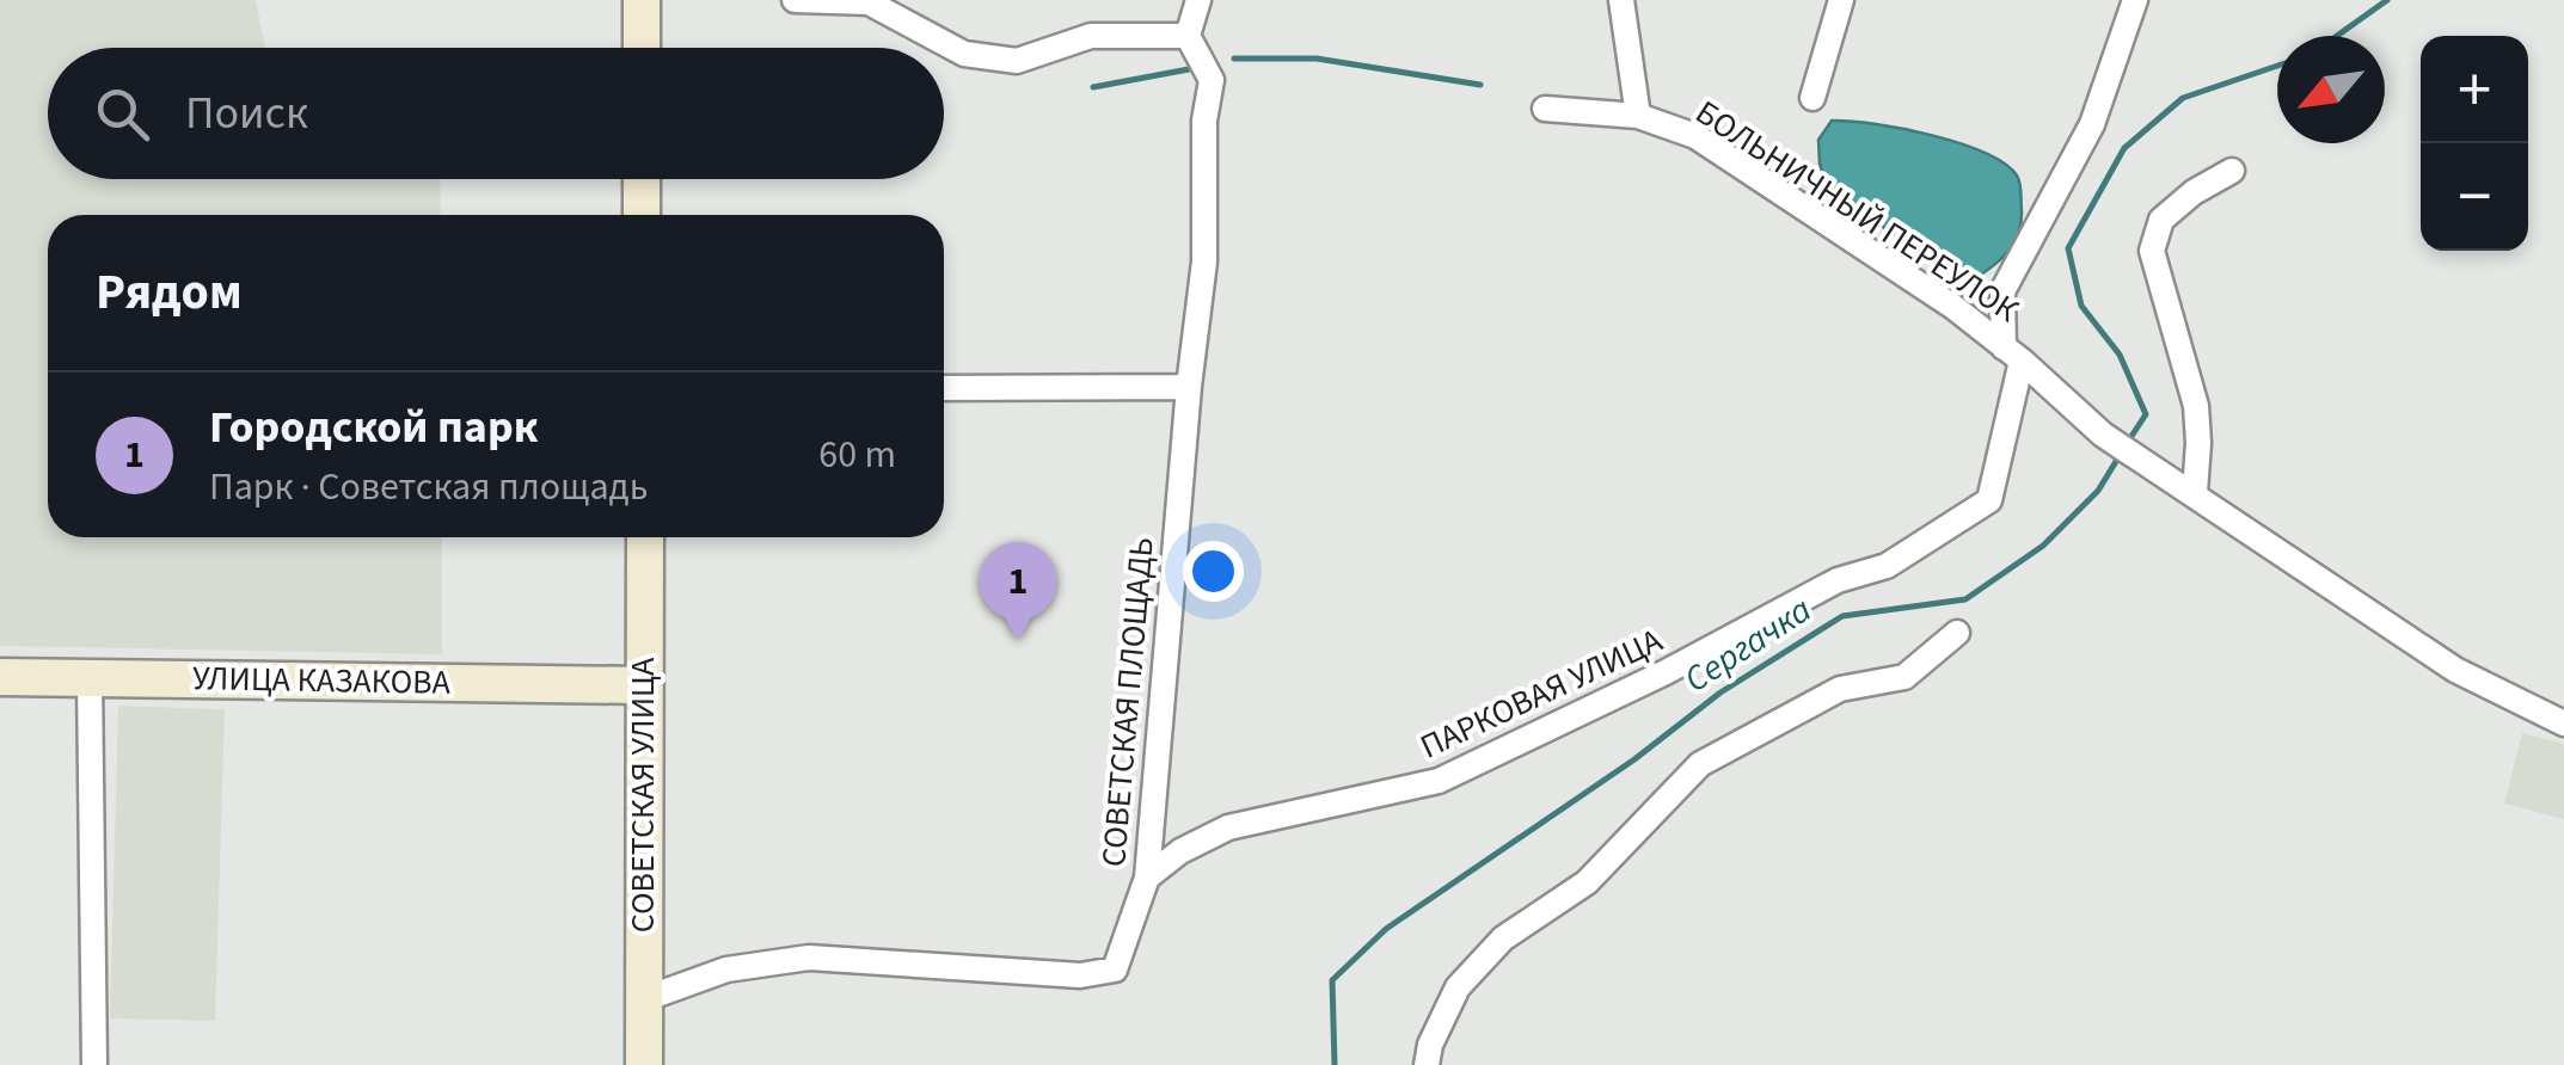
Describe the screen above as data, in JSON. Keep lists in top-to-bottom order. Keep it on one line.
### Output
{"streets":{"main road":["УЛИЦА КАЗАКОВА","СОВЕТСКАЯ УЛИЦА"],"street":["БОЛЬНИЧНЫЙ ПЕРЕУЛОК","ПАРКОВАЯ УЛИЦА","СОВЕТСКАЯ ПЛОЩАДЬ"]},"crossings":[["БОЛЬНИЧНЫЙ ПЕРЕУЛОК","ПАРКОВАЯ УЛИЦА"],["УЛИЦА КАЗАКОВА","СОВЕТСКАЯ УЛИЦА"],["ПАРКОВАЯ УЛИЦА","СОВЕТСКАЯ ПЛОЩАДЬ"],["СОВЕТСКАЯ ПЛОЩАДЬ","СОВЕТСКАЯ УЛИЦА"]],"water":["Сергачка"],"north":"bottom left","page":{"map_buttons":["+","−"],"search":"Поиск","heading":"Рядом","list":[{"mark":"1","name":"Городской парк","note":"Парк · Советская площадь","value":"60 m"}],"pins":"1"}}
